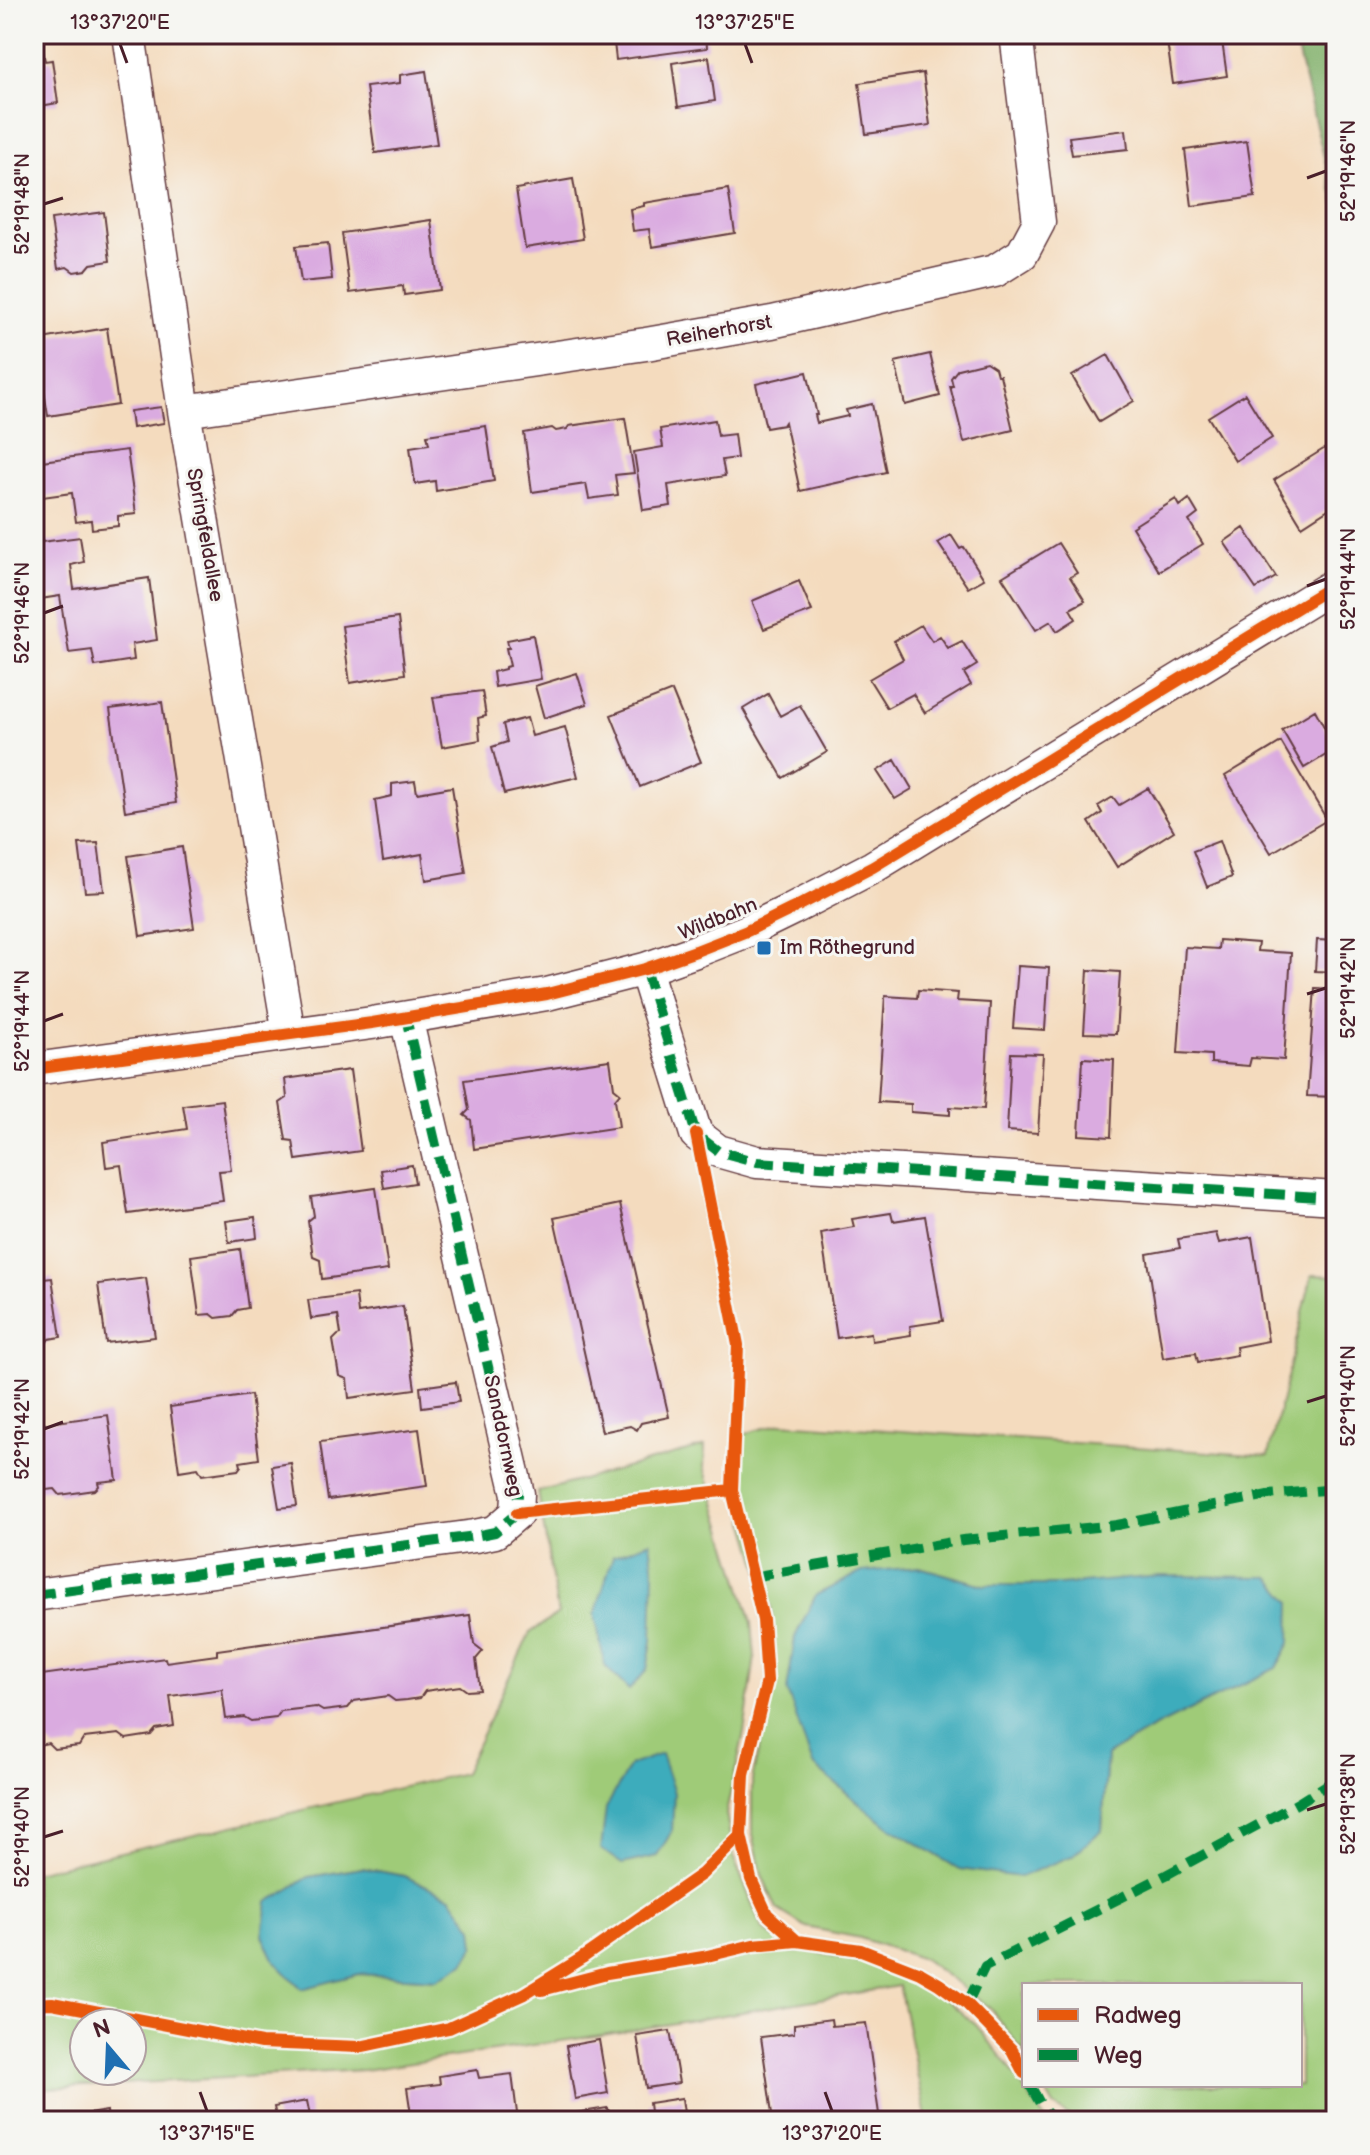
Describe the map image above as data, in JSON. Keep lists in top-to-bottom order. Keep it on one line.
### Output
{"streets":{"street":["Reiherhorst","Springfeldallee","Wildbahn","Sanddornweg"]},"crossings":[["Reiherhorst","Springfeldallee"],["Springfeldallee","Wildbahn"],["Wildbahn","Sanddornweg"]],"places":{"transit":["Im Röthegrund"]},"legend":["Radweg","Weg"],"north":"top","coordinates":["13°37'20\"E","13°37'25\"E","52°19'46\"N","52°19'48\"N","52°19'44\"N","52°19'42\"N","52°19'40\"N","52°19'38\"N","13°37'15\"E"]}
